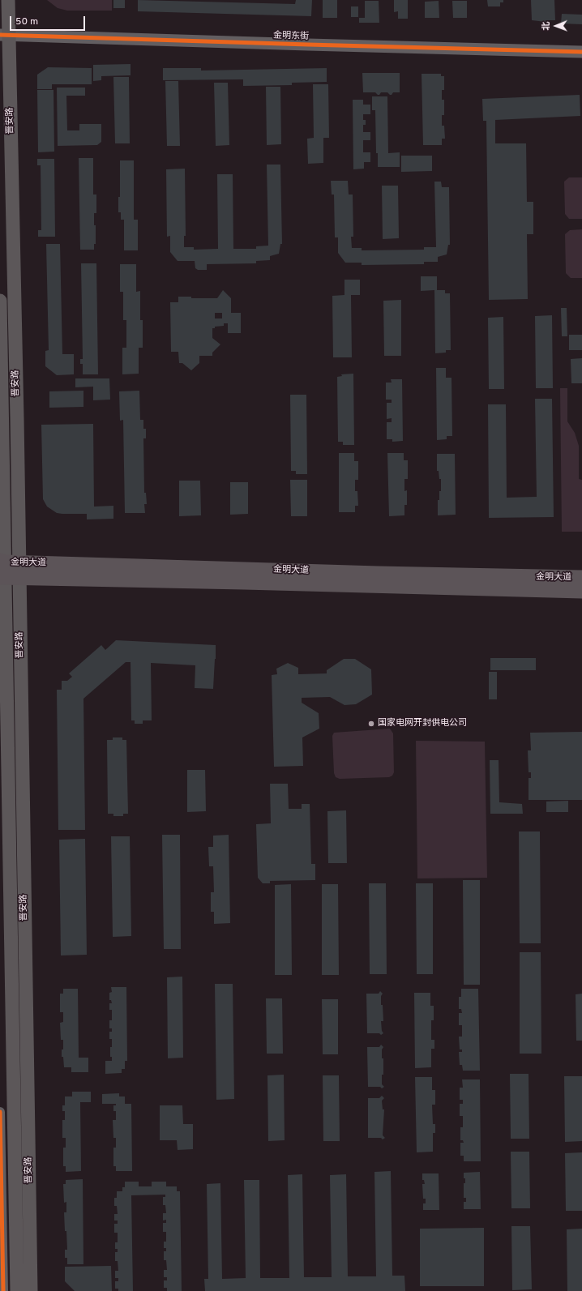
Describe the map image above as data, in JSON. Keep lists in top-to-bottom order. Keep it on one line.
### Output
{"streets":{"main road":["晋安路","金明大道"],"street":["金明东街"]},"crossings":[["金明东街","晋安路"],["晋安路","金明大道"]],"places":["国家电网开封供电公司"],"scale_bar":"50 m","north":"left"}
